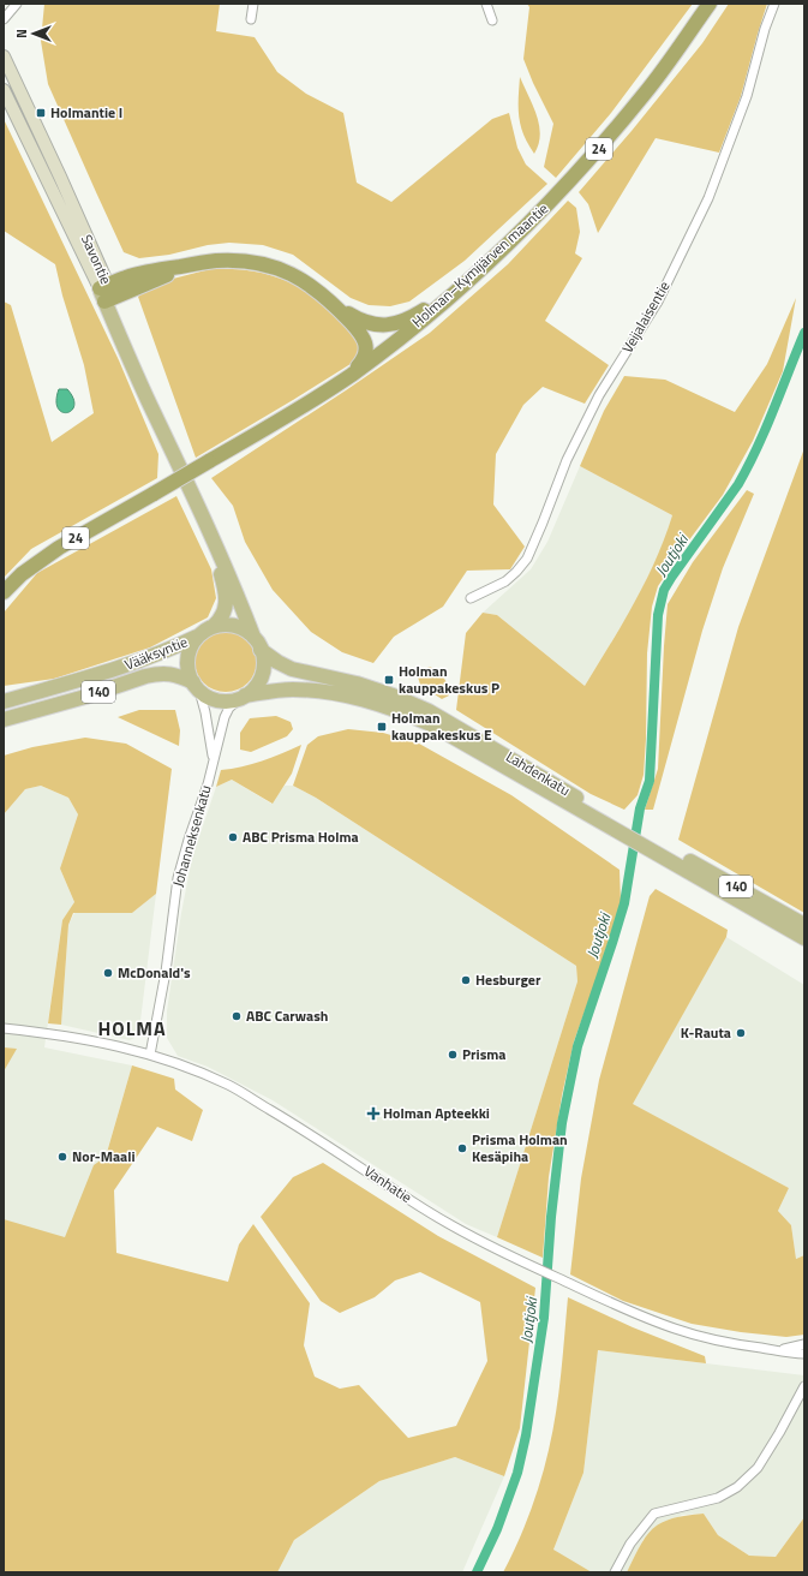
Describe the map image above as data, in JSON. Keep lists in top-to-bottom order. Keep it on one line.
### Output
{"streets":{"highway":["24","Holman–Kymijärven maantie"],"main road":["Savontie","Vääksyntie","140","Lahdenkatu"],"street":["Veijalaisentie","Johanneksenkatu","Vanhatie"]},"crossings":[["Savontie","Vääksyntie"],["Savontie","140"],["Savontie","Lahdenkatu"],["Savontie","Johanneksenkatu"],["Vääksyntie","140"],["Vääksyntie","Lahdenkatu"],["Vääksyntie","Johanneksenkatu"],["140","Lahdenkatu"],["140","Johanneksenkatu"],["Lahdenkatu","Johanneksenkatu"],["Johanneksenkatu","Vanhatie"]],"districts":["HOLMA"],"water":["Joutjoki"],"places":{"transit":["Holmantie I","Holman kauppakeskus P","Holman kauppakeskus E"],"other":["ABC Prisma Holma","McDonald's","Hesburger","ABC Carwash","K-Rauta","Prisma","Prisma Holman Kesäpiha","Nor-Maali"],"health":["Holman Apteekki"]},"north":"left"}
